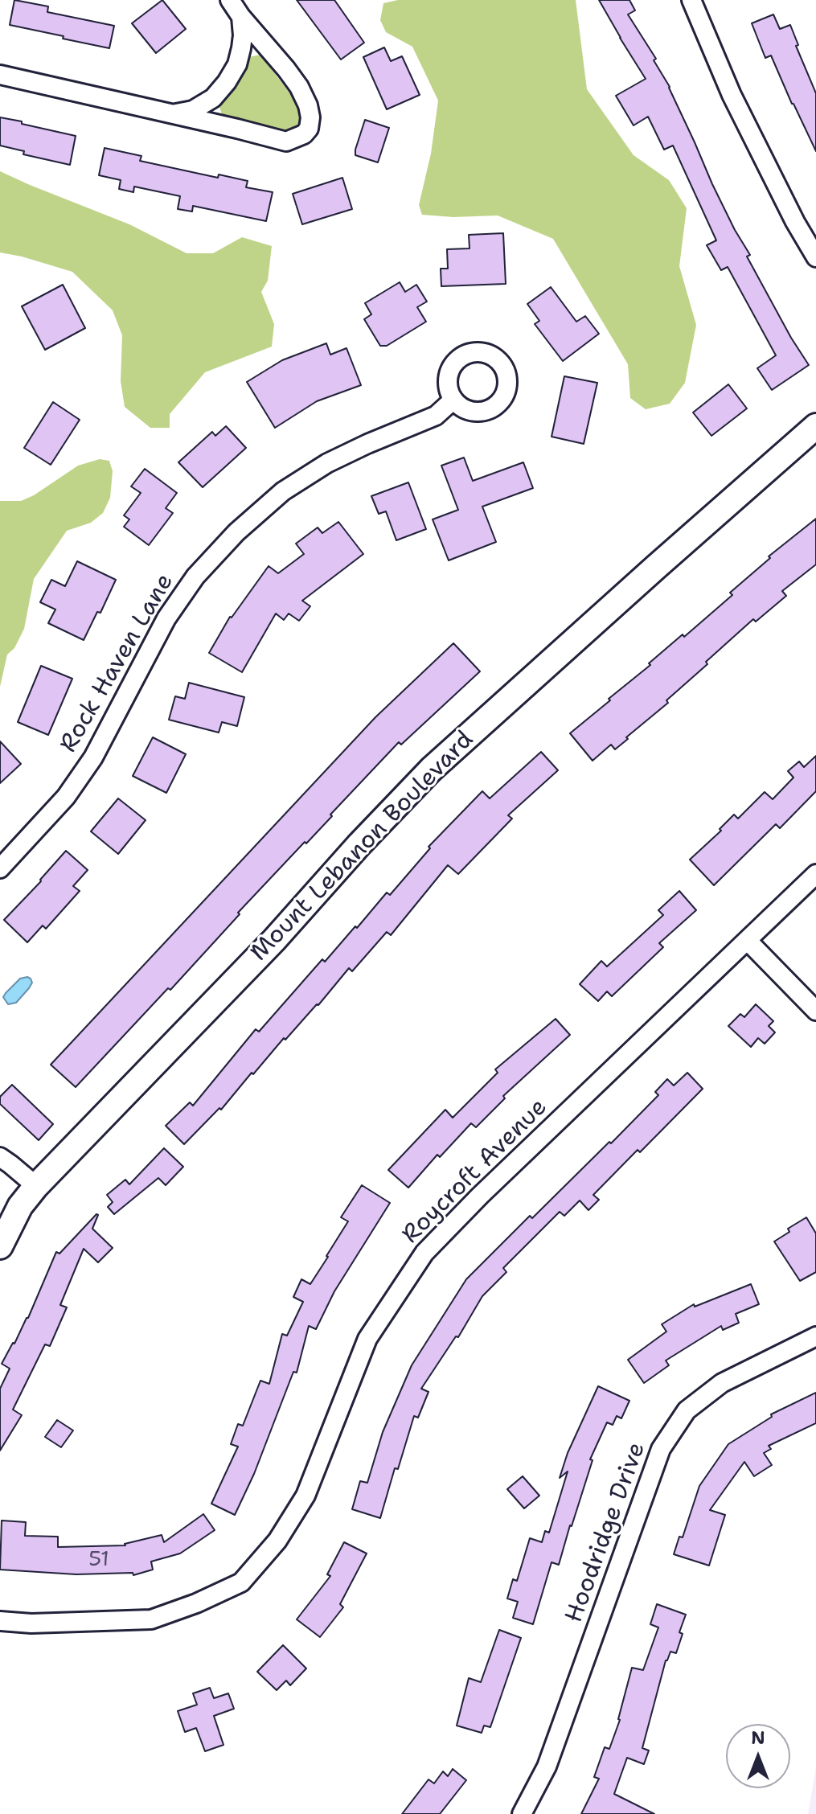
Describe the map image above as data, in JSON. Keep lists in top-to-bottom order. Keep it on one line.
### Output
{"streets":{"street":["Rock Haven Lane","Mount Lebanon Boulevard","Roycroft Avenue","Hoodridge Drive"]},"house_numbers":["51"],"north":"top"}
